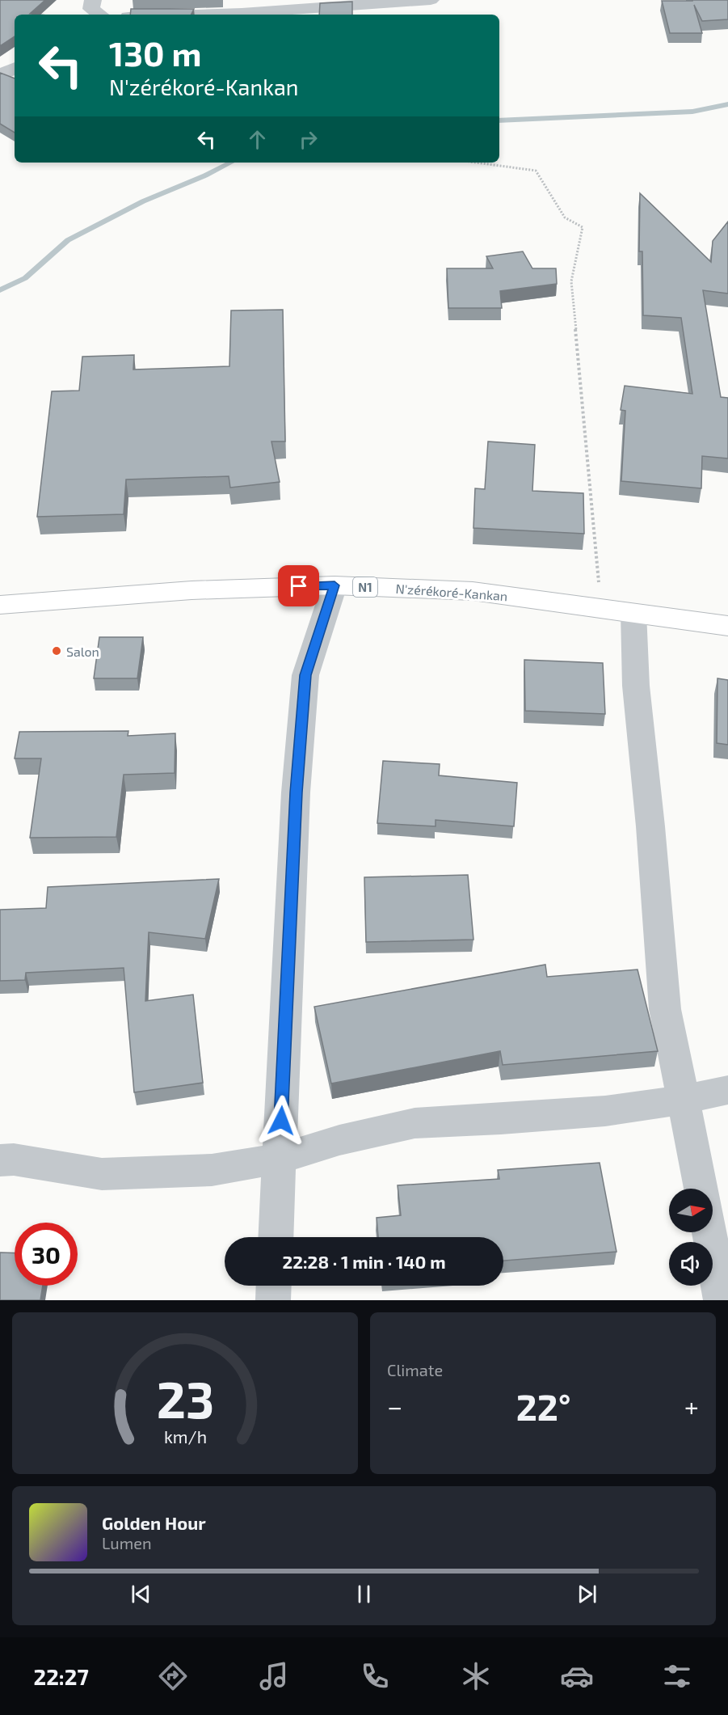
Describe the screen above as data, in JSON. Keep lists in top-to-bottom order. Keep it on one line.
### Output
{"streets":{"highway":["N1","N'zérékoré-Kankan"]},"places":["Salon"],"north":"right","page":{"turn":["130 m","N'zérékoré-Kankan"],"limit":"30","trip":"22:28 · 1 min · 140 m","tile":"Climate","heat":["−","22°","+"],"song":["Golden Hour","Lumen"],"tabs":"22:27","gauge":["23","km/h"]}}
